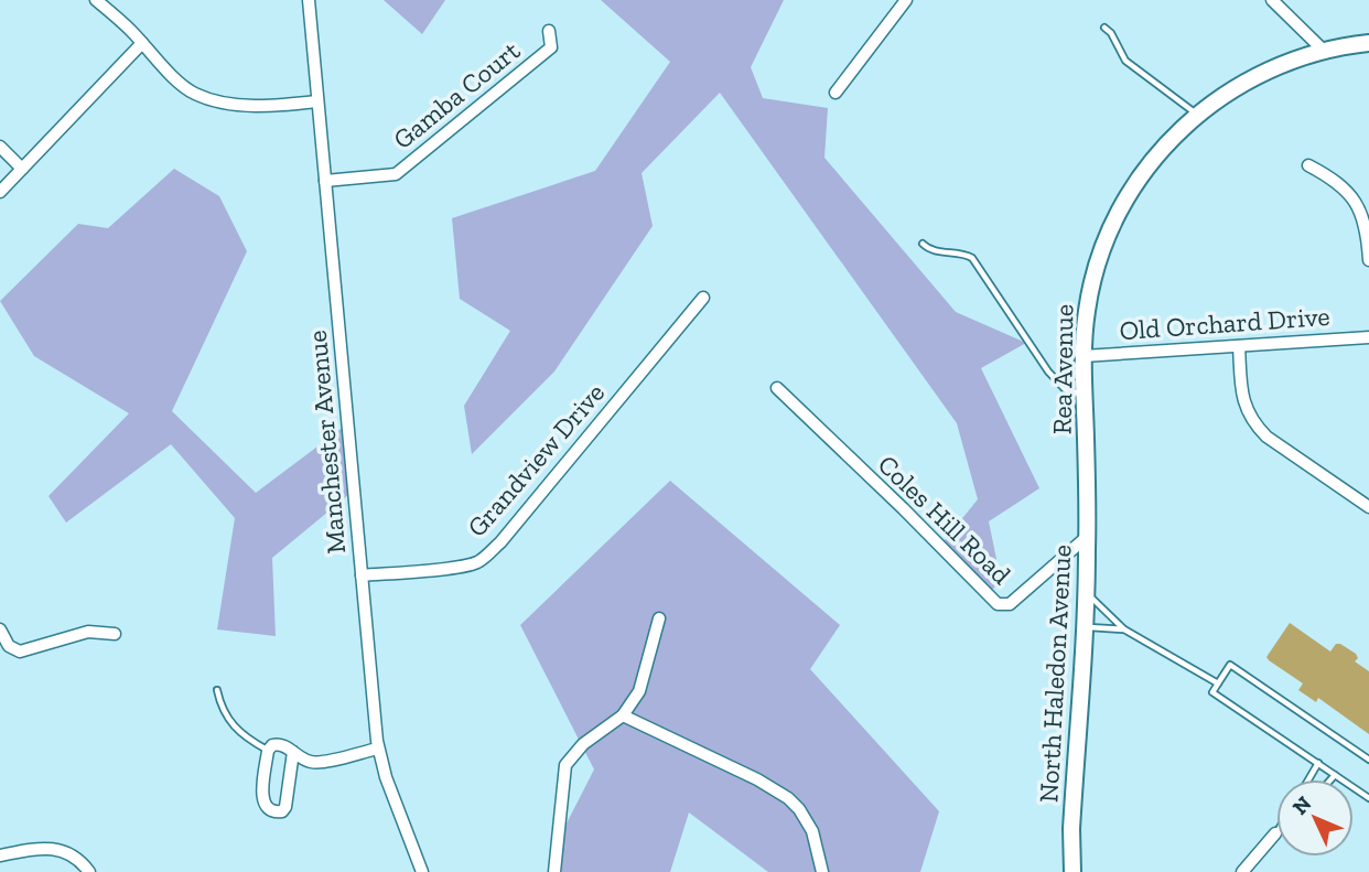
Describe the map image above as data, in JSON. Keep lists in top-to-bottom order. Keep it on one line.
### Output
{"streets":{"street":["Gamba Court","Old Orchard Drive","Rea Avenue","Manchester Avenue","Grandview Drive","Coles Hill Road","North Haledon Avenue"]},"crossings":[["Gamba Court","Manchester Avenue"],["Old Orchard Drive","Rea Avenue"],["Rea Avenue","North Haledon Avenue"],["Manchester Avenue","Grandview Drive"],["Coles Hill Road","North Haledon Avenue"]],"north":"top left"}
